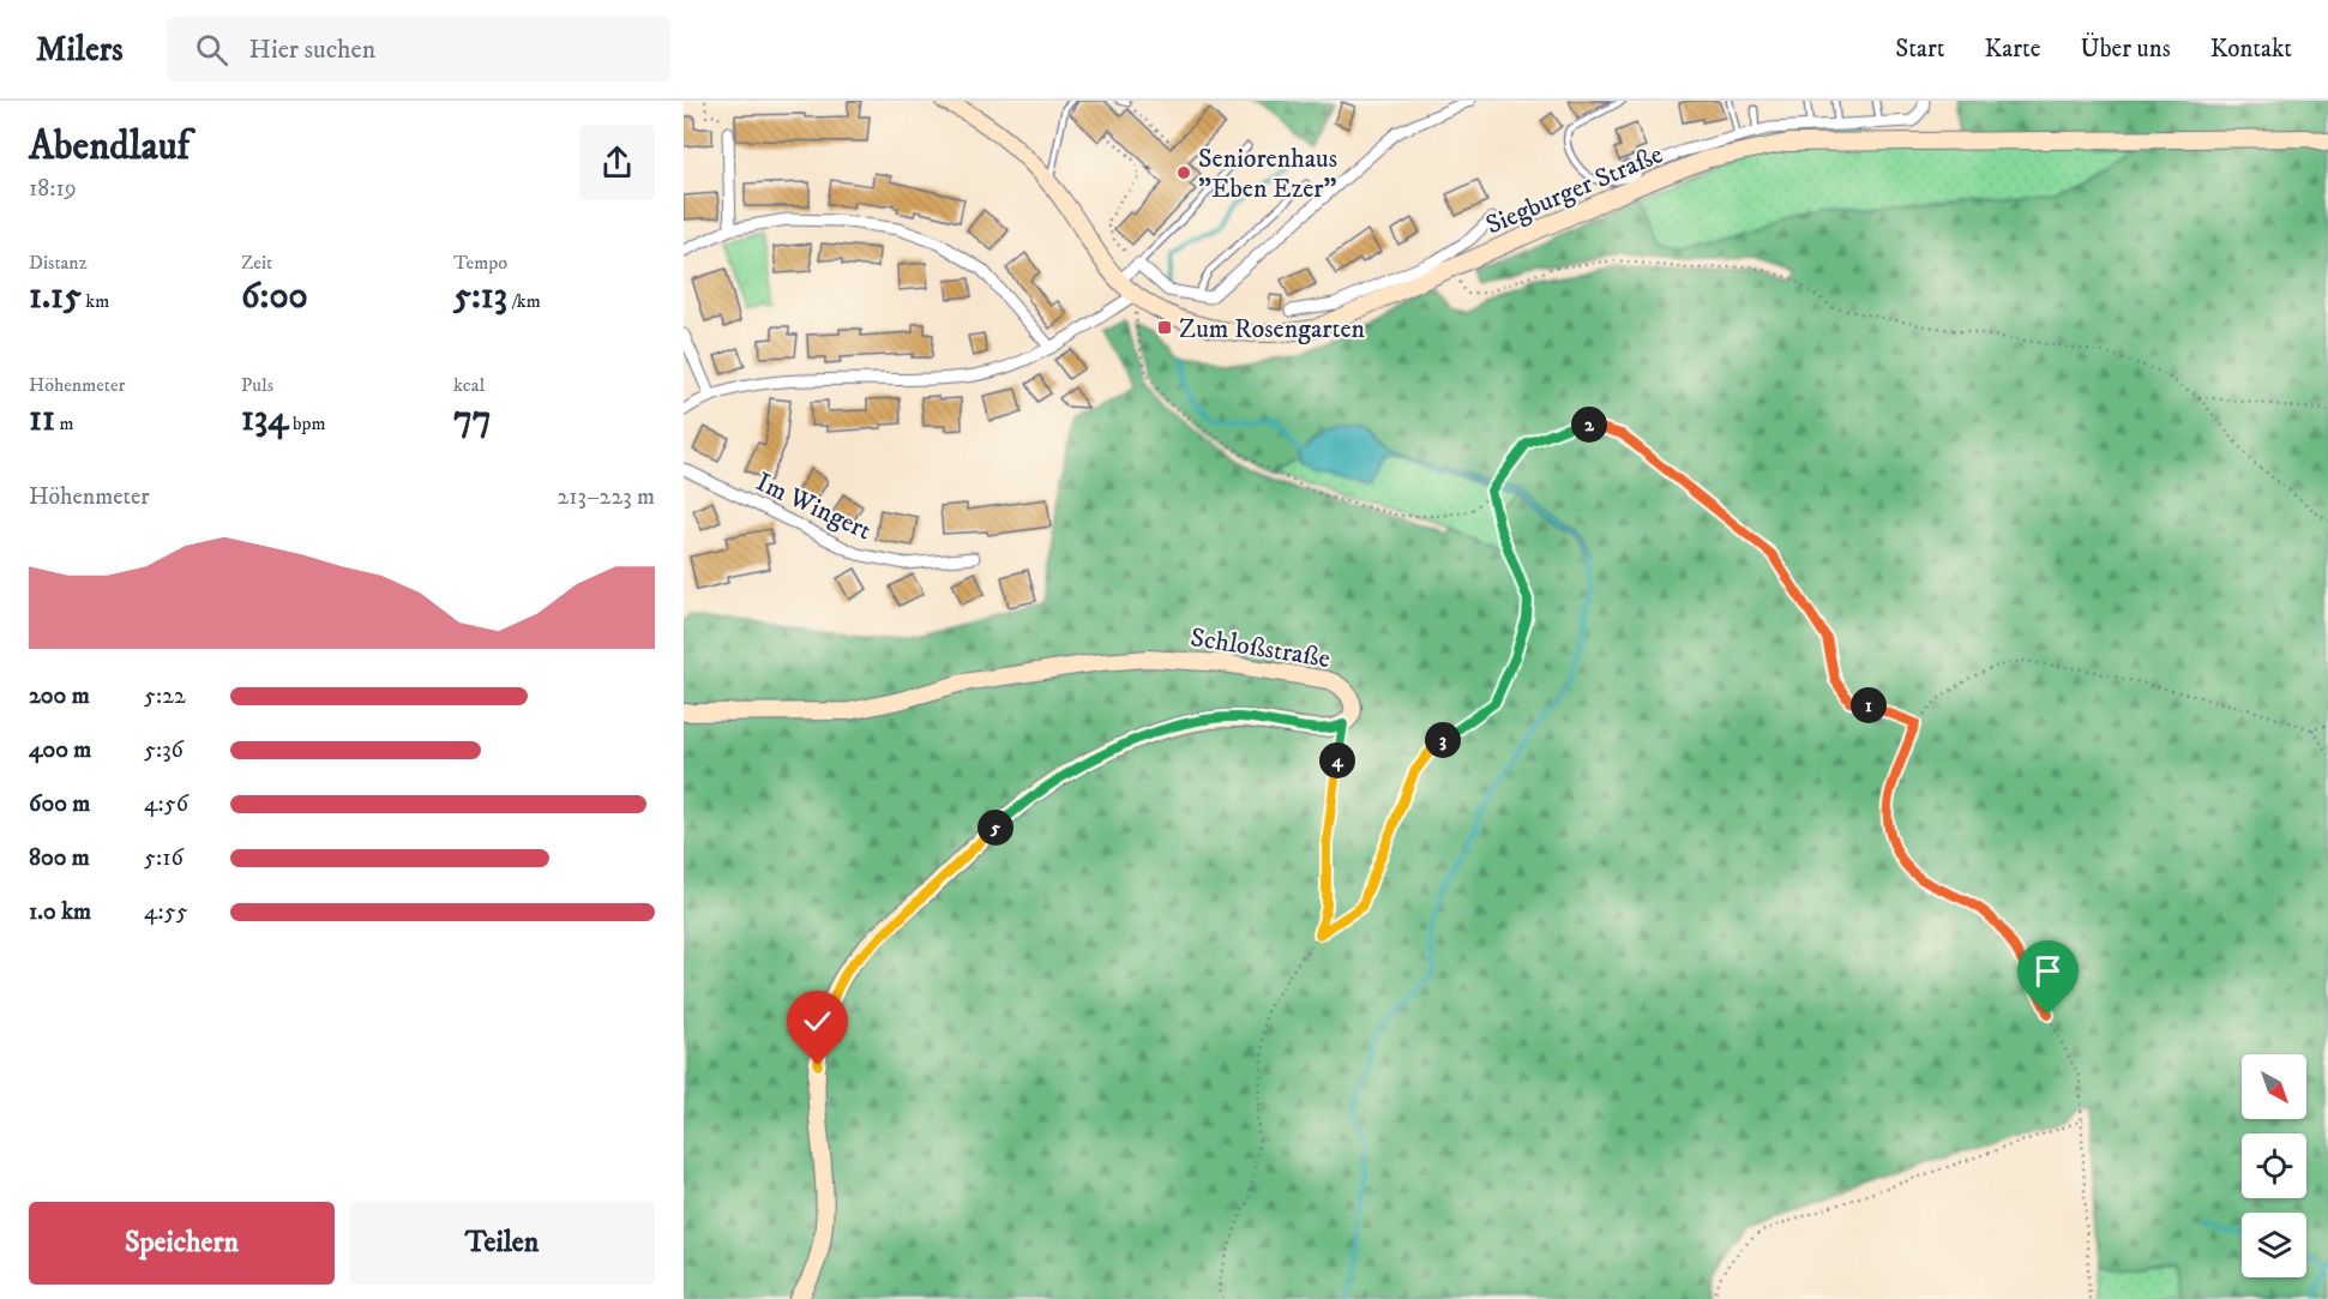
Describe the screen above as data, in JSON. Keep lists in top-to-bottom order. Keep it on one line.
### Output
{"streets":{"main road":["Siegburger Straße","Schloßstraße"],"street":["Im Wingert"]},"places":{"other":["Seniorenhaus \"Eben Ezer\""],"transit":["Zum Rosengarten"]},"north":"bottom right","page":{"header":"Milers","search":"Hier suchen","nav":["Start","Karte","Über uns","Kontakt"],"heading":["Abendlauf","18:19"],"stats":[["Distanz","1.15 km"],["Zeit","6:00"],["Tempo","5:13 /km"],["Höhenmeter","11 m"],["Puls","134 bpm"],["kcal","77"]],"pins":["2","1","3","4","5"],"chart":["Höhenmeter","213–223 m"],"list":[{"name":"200 m","note":"5:22"},{"name":"400 m","note":"5:36"},{"name":"600 m","note":"4:56"},{"name":"800 m","note":"5:16"},{"name":"1.0 km","note":"4:55"}],"buttons":["Speichern","Teilen"]}}
